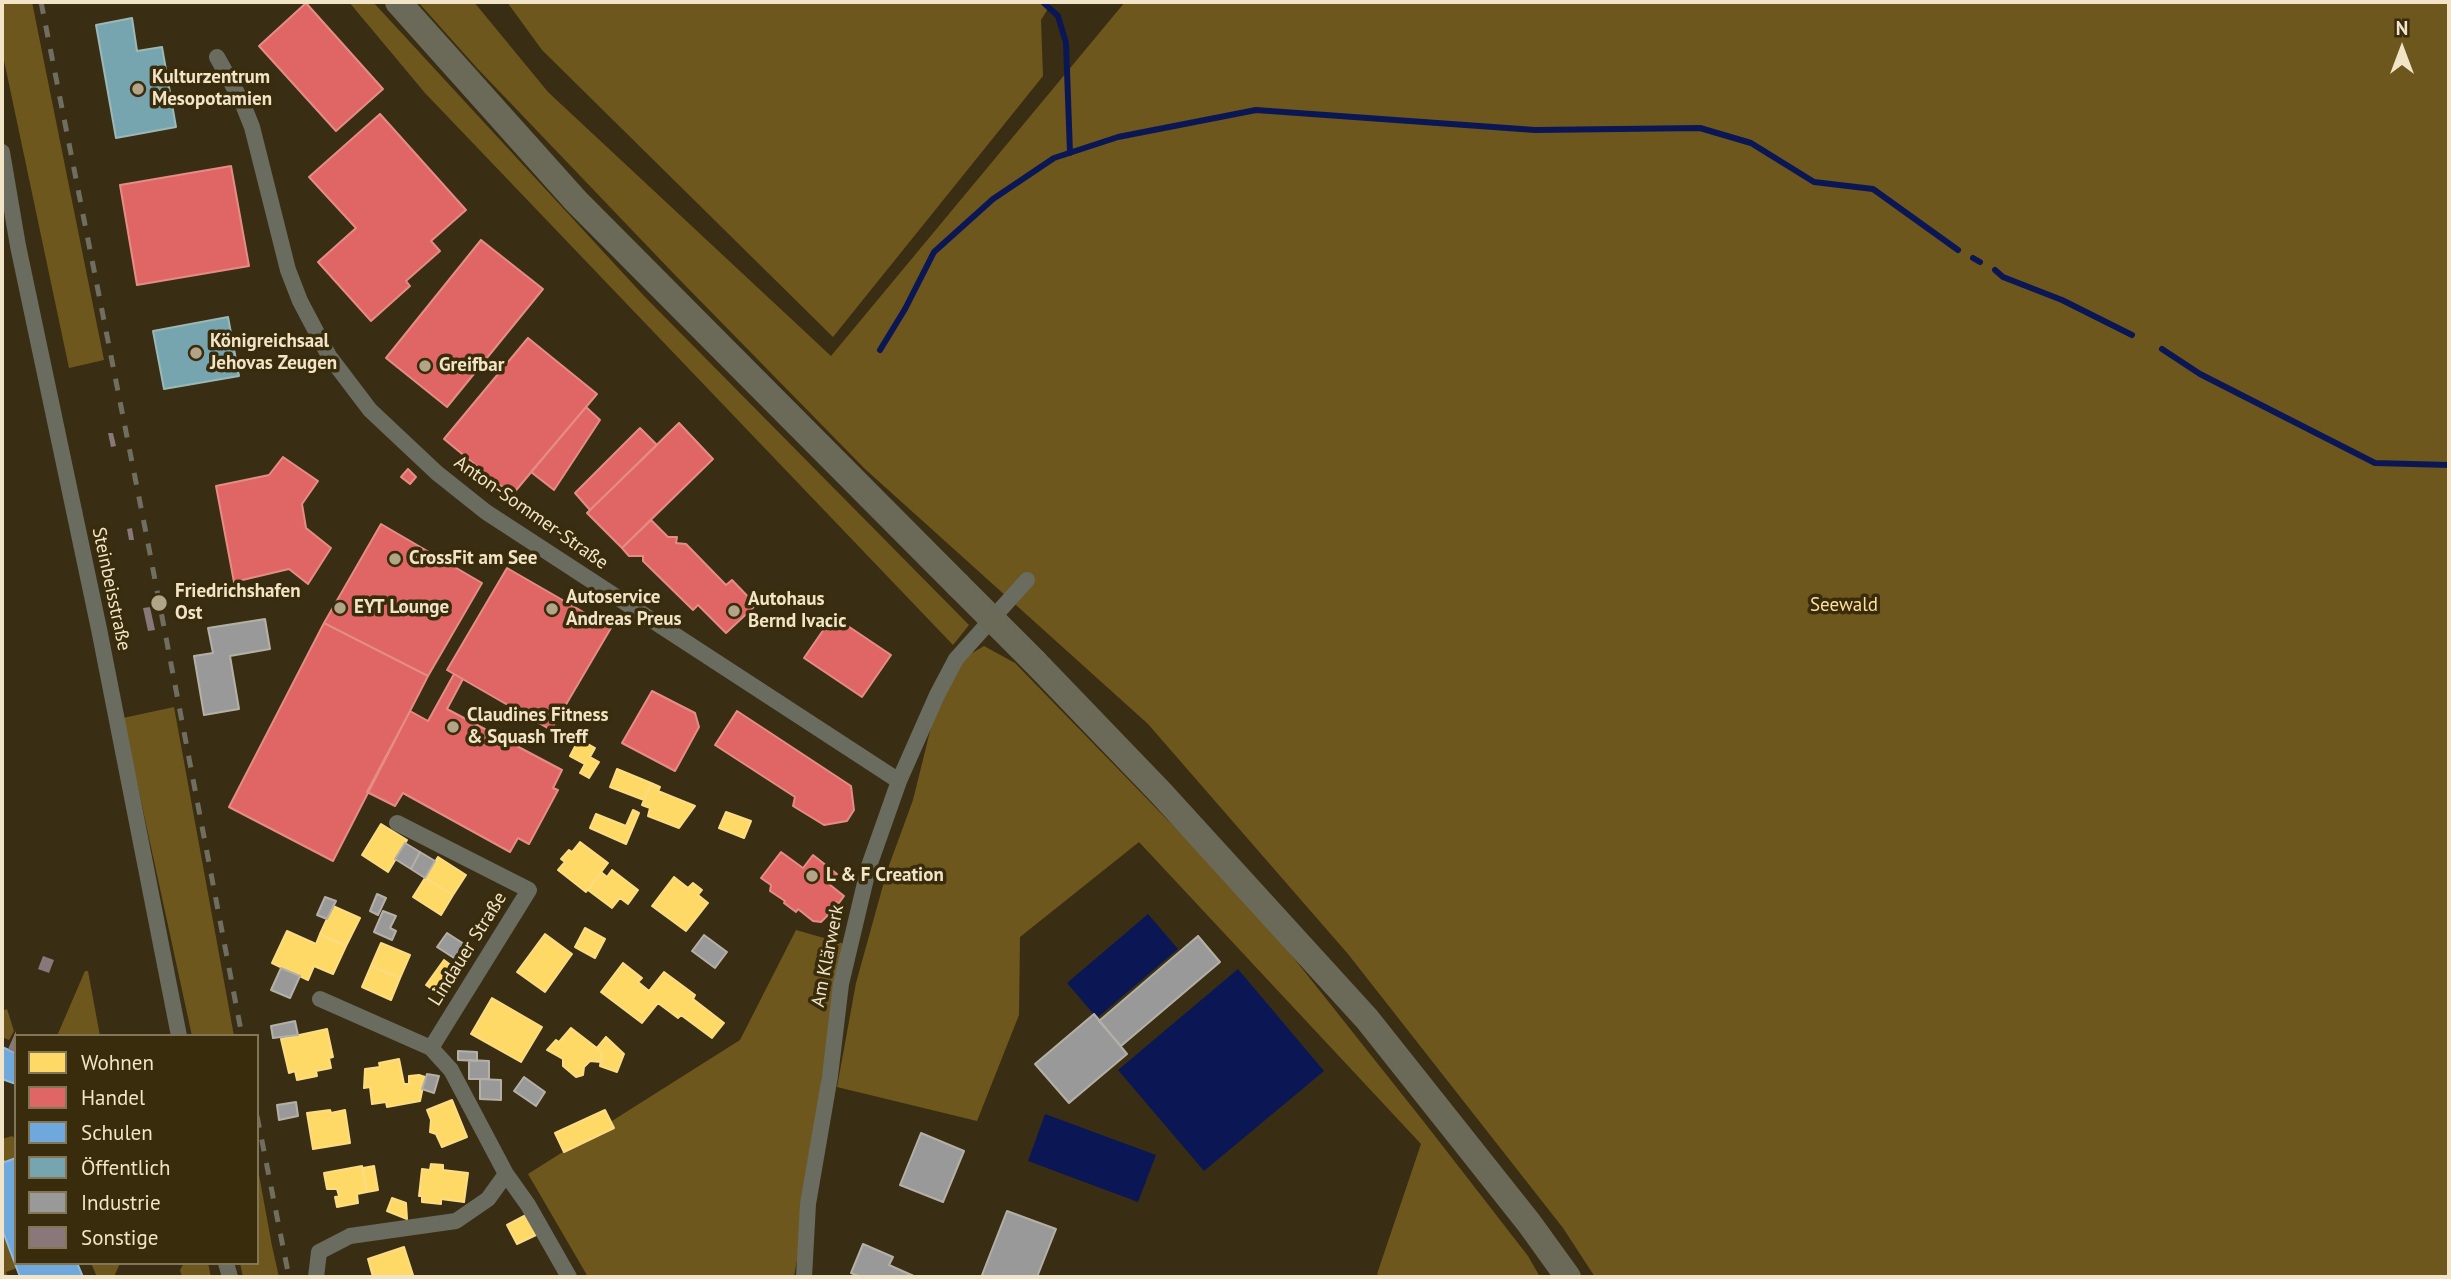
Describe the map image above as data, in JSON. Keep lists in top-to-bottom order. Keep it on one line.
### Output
{"streets":{"street":["Anton-Sommer-Straße","Steinbeisstraße","Lindauer Straße","Am Klärwerk"]},"crossings":[["Anton-Sommer-Straße","Am Klärwerk"]],"parks":["Seewald"],"places":["Kulturzentrum Mesopotamien","Königreichsaal Jehovas Zeugen","Greifbar","CrossFit am See","Friedrichshafen Ost","EYT Lounge","Autoservice Andreas Preus","Autohaus Bernd Ivacic","Claudines Fitness & Squash Treff","L & F Creation"],"legend":["Wohnen","Handel","Schulen","Öffentlich","Industrie","Sonstige"],"north":"top"}
